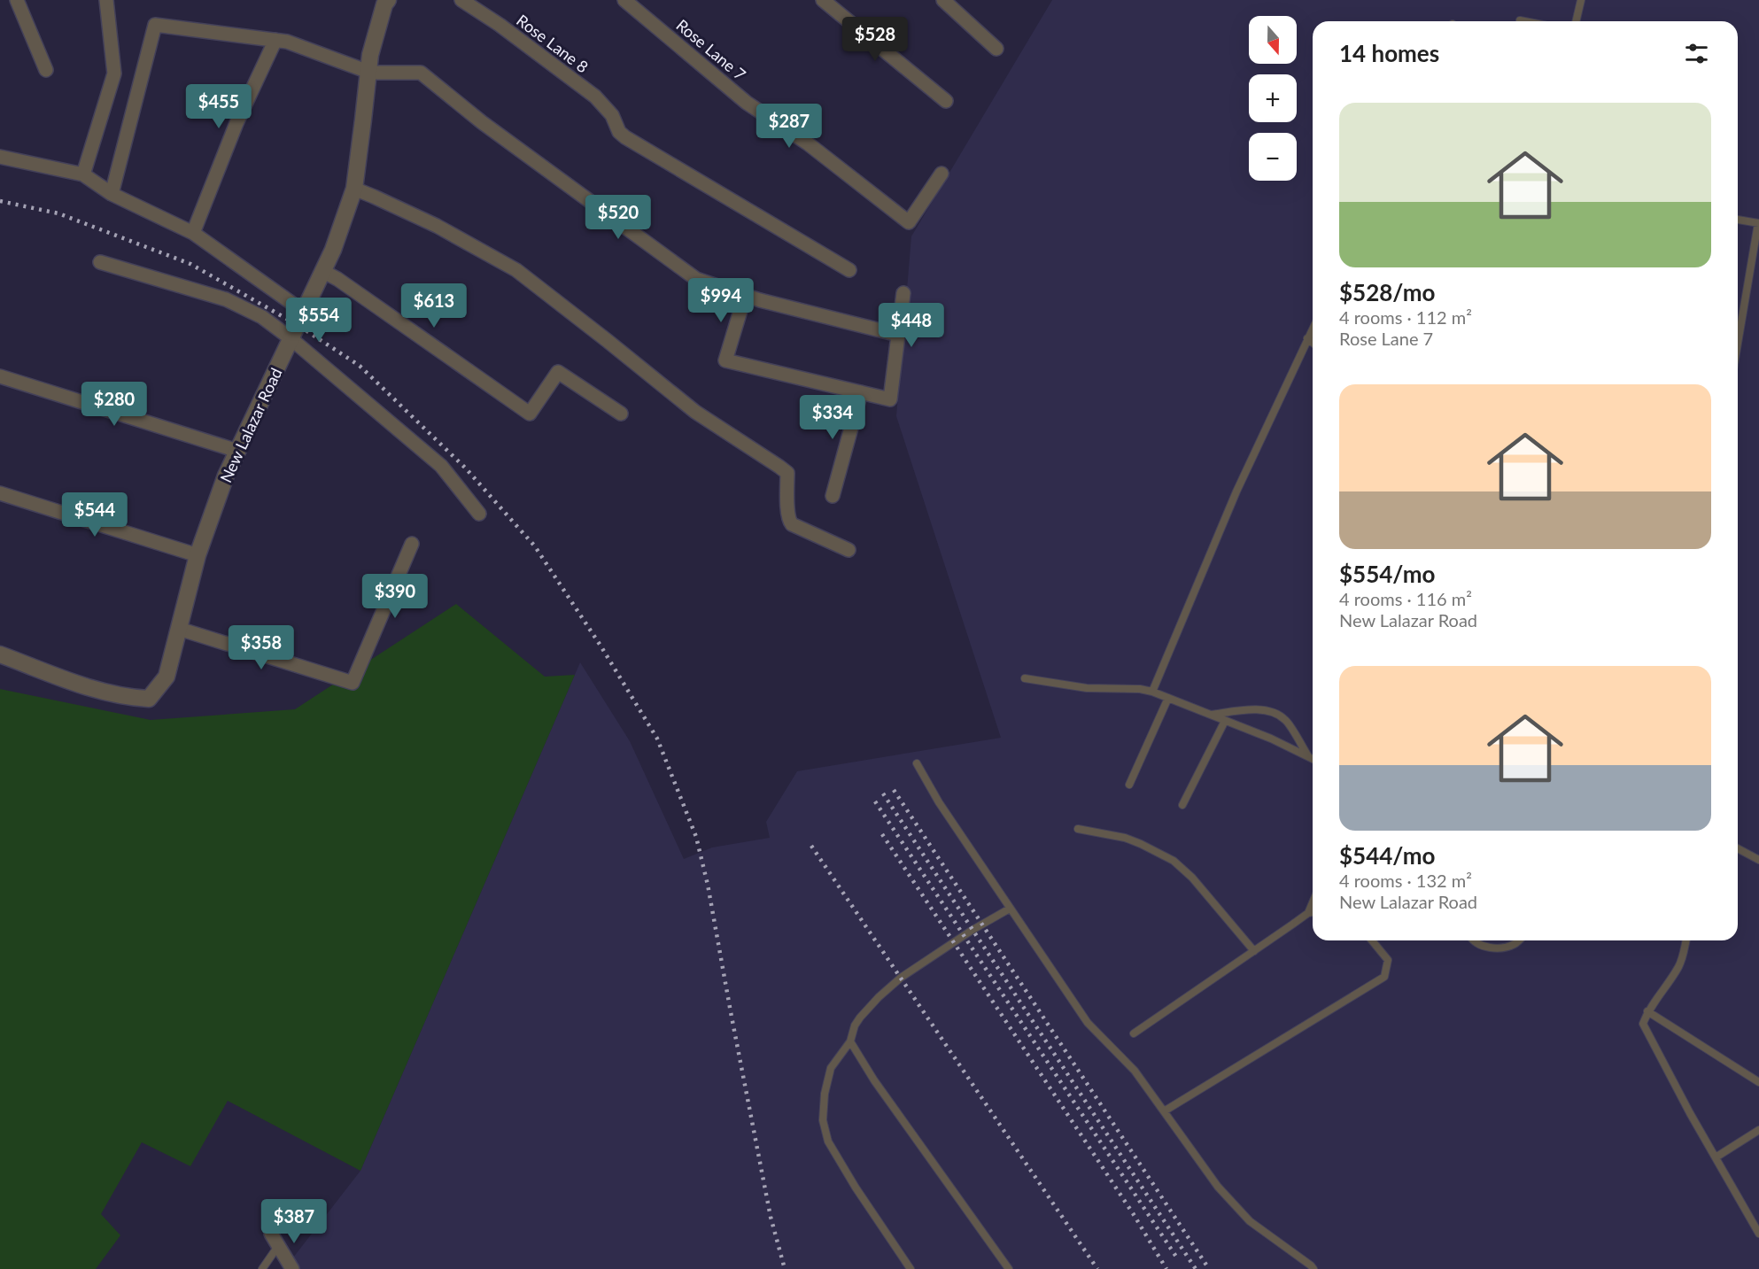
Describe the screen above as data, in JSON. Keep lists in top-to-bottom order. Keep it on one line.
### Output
{"streets":{"street":["Rose Lane 8","Rose Lane 7","New Lalazar Road"]},"north":"bottom","page":{"map_buttons":["+","−"],"price":["$528","$455","$287","$520","$994","$613","$554","$448","$280","$334","$544","$390","$358","$387"],"heading":"14 homes","list":[{"name":"$528/mo","note":"4 rooms · 112 m² · Rose Lane 7"},{"name":"$554/mo","note":"4 rooms · 116 m² · New Lalazar Road"},{"name":"$544/mo","note":"4 rooms · 132 m² · New Lalazar Road"}]}}
